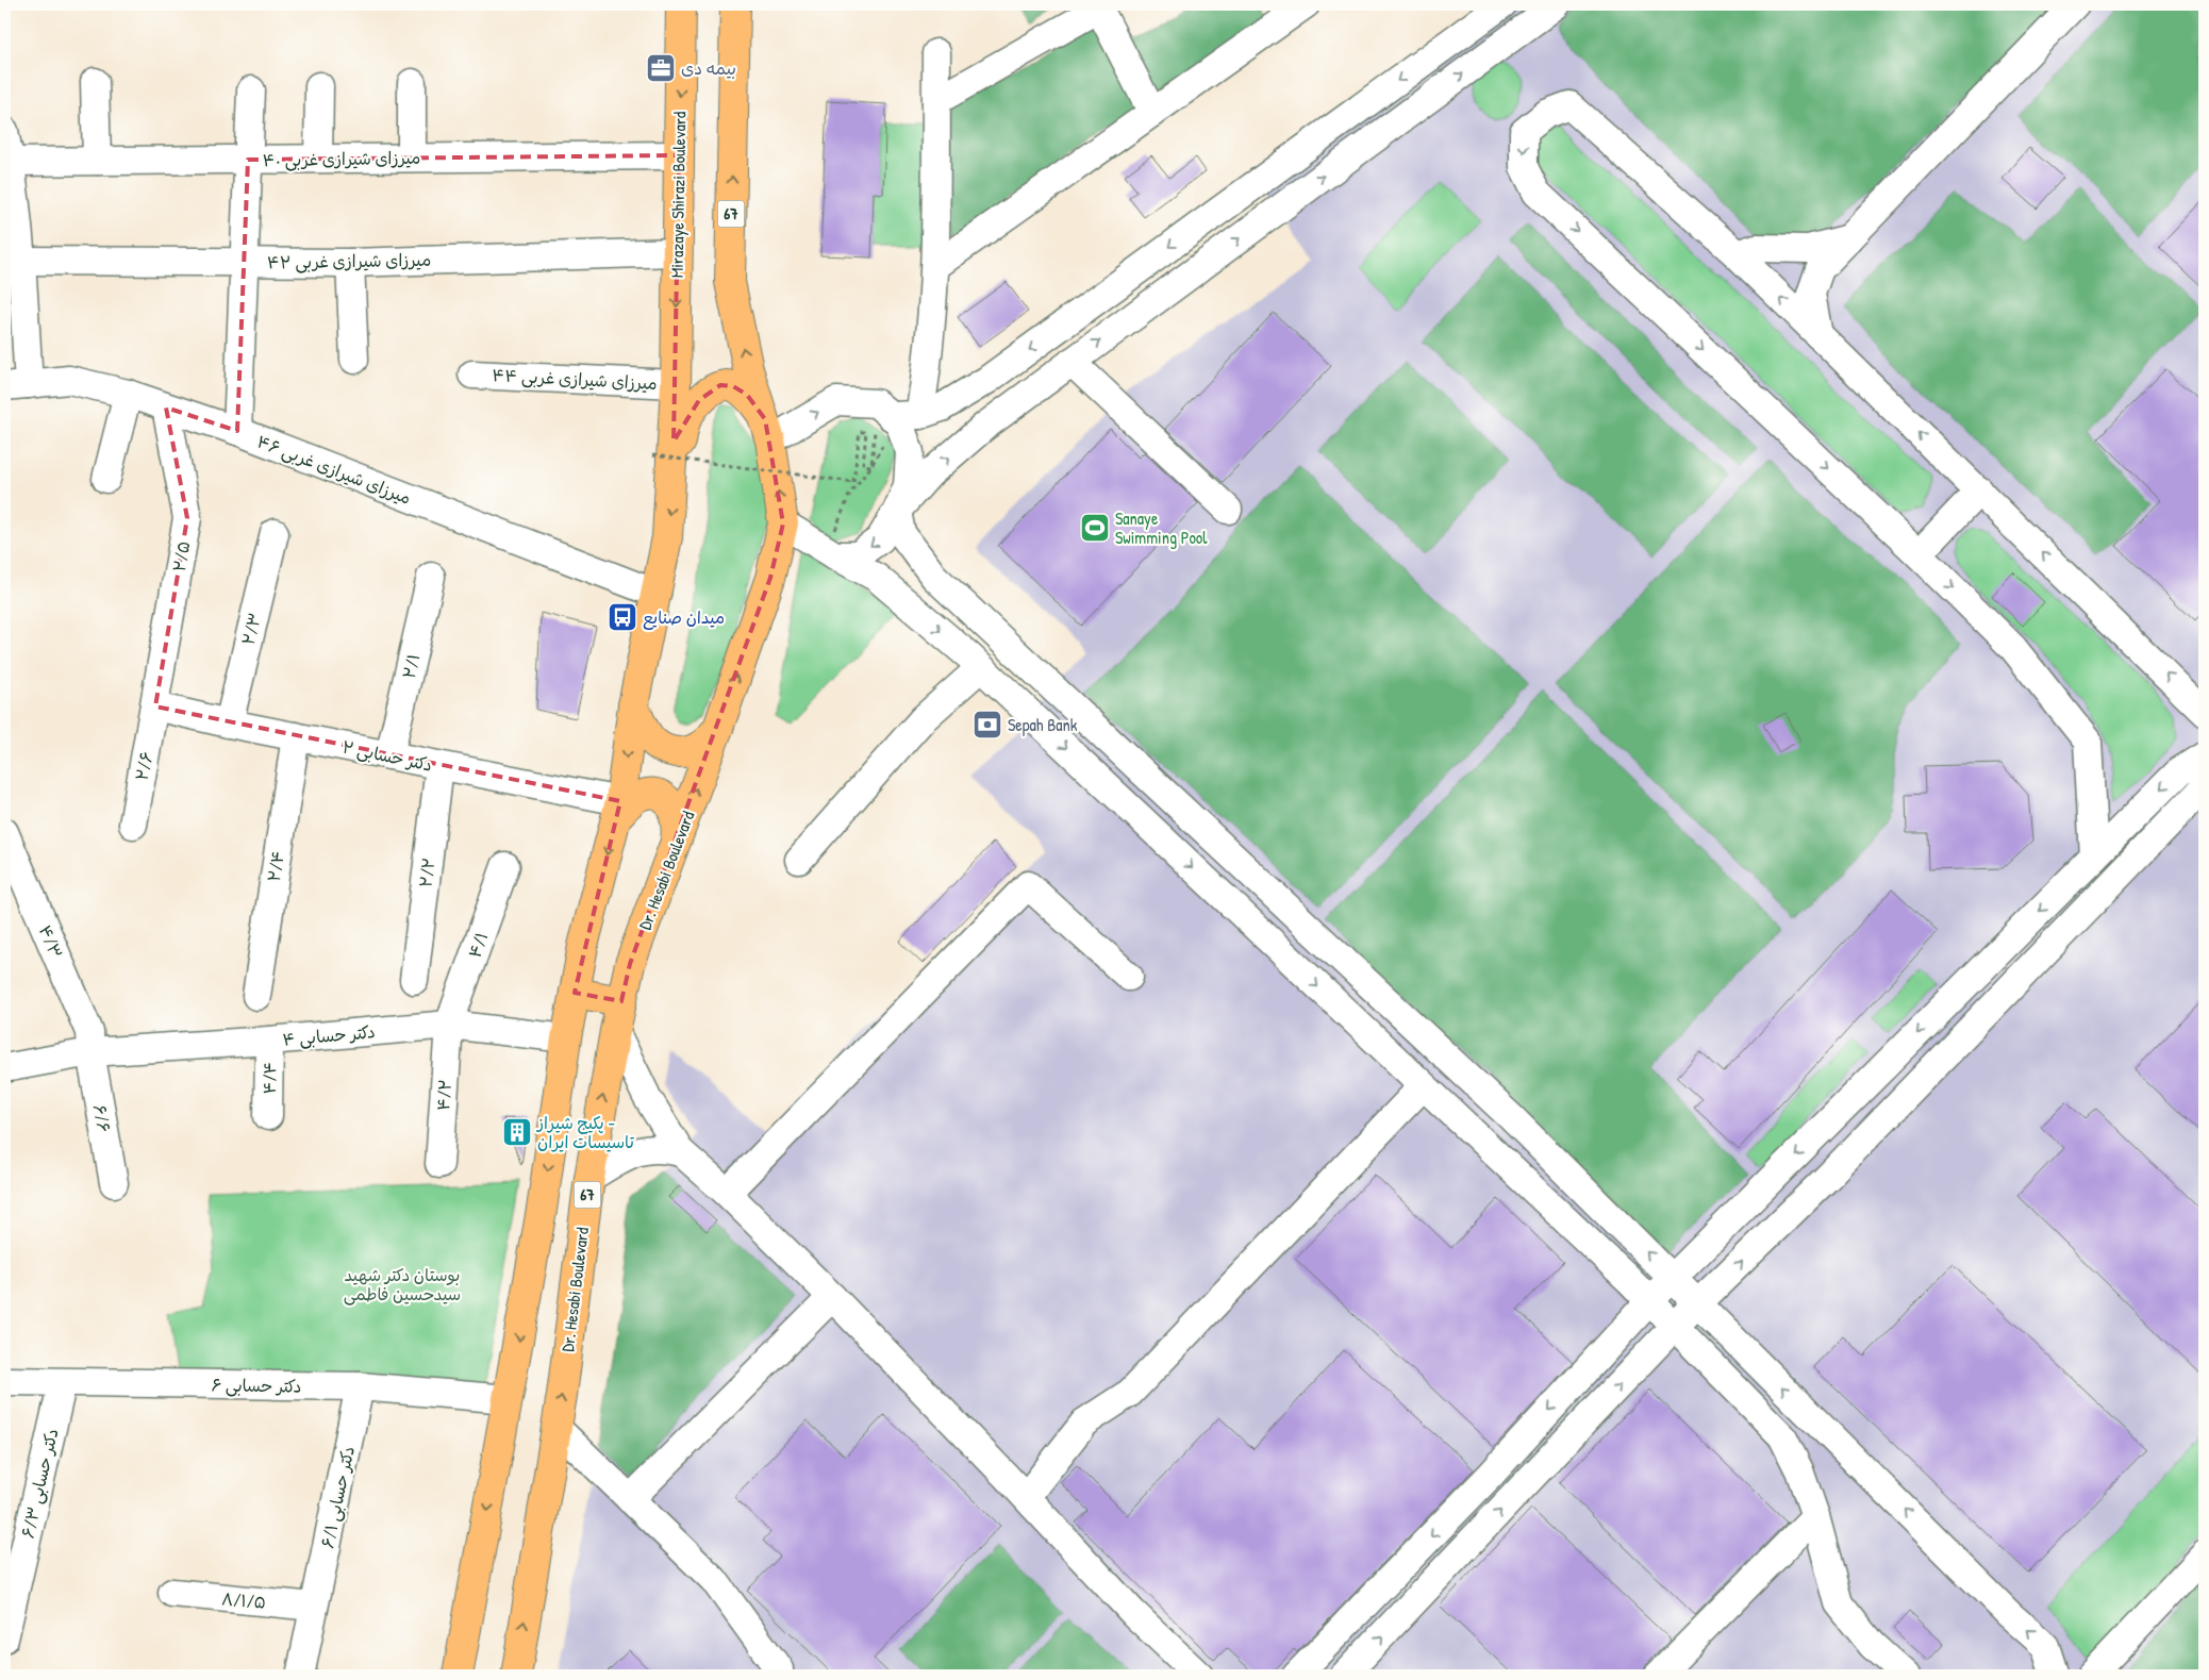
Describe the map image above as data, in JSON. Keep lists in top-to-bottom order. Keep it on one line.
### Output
{"streets":{"main road":["Mirazaye Shirazi Boulevard","67","Dr. Hesabi Boulevard"],"street":["میرزای شیرازی غربی ۴۰","میرزای شیرازی غربی ۴۲","میرزای شیرازی غربی ۴۴","میرزای شیرازی غربی ۴۶","۲/۵","۲/۳","۲/۱","دکتر حسابی ۲","۲/۶","۲/۴","۲/۲","۴/۳","۴/۱","دکتر حسابی ۴","۴/۴","۴/۲","۶/۶","۶ دکتر حسابی","۶/۳ دکتر حسابی","۶/۱ دکتر حسابی","۸/۱/۵"]},"crossings":[["میرزای شیرازی غربی ۴۰","Mirazaye Shirazi Boulevard"],["Mirazaye Shirazi Boulevard","میرزای شیرازی غربی ۴۲"],["Mirazaye Shirazi Boulevard","میرزای شیرازی غربی ۴۴"],["67","Dr. Hesabi Boulevard"],["میرزای شیرازی غربی ۴۶","۲/۵"],["۲/۵","دکتر حسابی ۲"],["۲/۵","۲/۶"],["۲/۳","دکتر حسابی ۲"],["۲/۱","دکتر حسابی ۲"],["دکتر حسابی ۲","۲/۶"],["دکتر حسابی ۲","۲/۴"],["دکتر حسابی ۲","۲/۲"],["۴/۳","دکتر حسابی ۴"],["۴/۳","۶/۶"],["۴/۱","دکتر حسابی ۴"],["۴/۱","۴/۲"],["دکتر حسابی ۴","۴/۴"],["دکتر حسابی ۴","۴/۲"],["دکتر حسابی ۴","۶/۶"],["۶ دکتر حسابی","۶/۱ دکتر حسابی"],["۶/۱ دکتر حسابی","۸/۱/۵"]],"parks":["بوستان دکتر شهید سیدحسین فاطمی"],"places":{"office":["بیمه دی"],"sports":["Sanaye Swimming Pool"],"bus stop":["میدان صنایع"],"bank":["Sepah Bank"],"building":["پکیج شیراز - تاسیسات ایران"]}}
